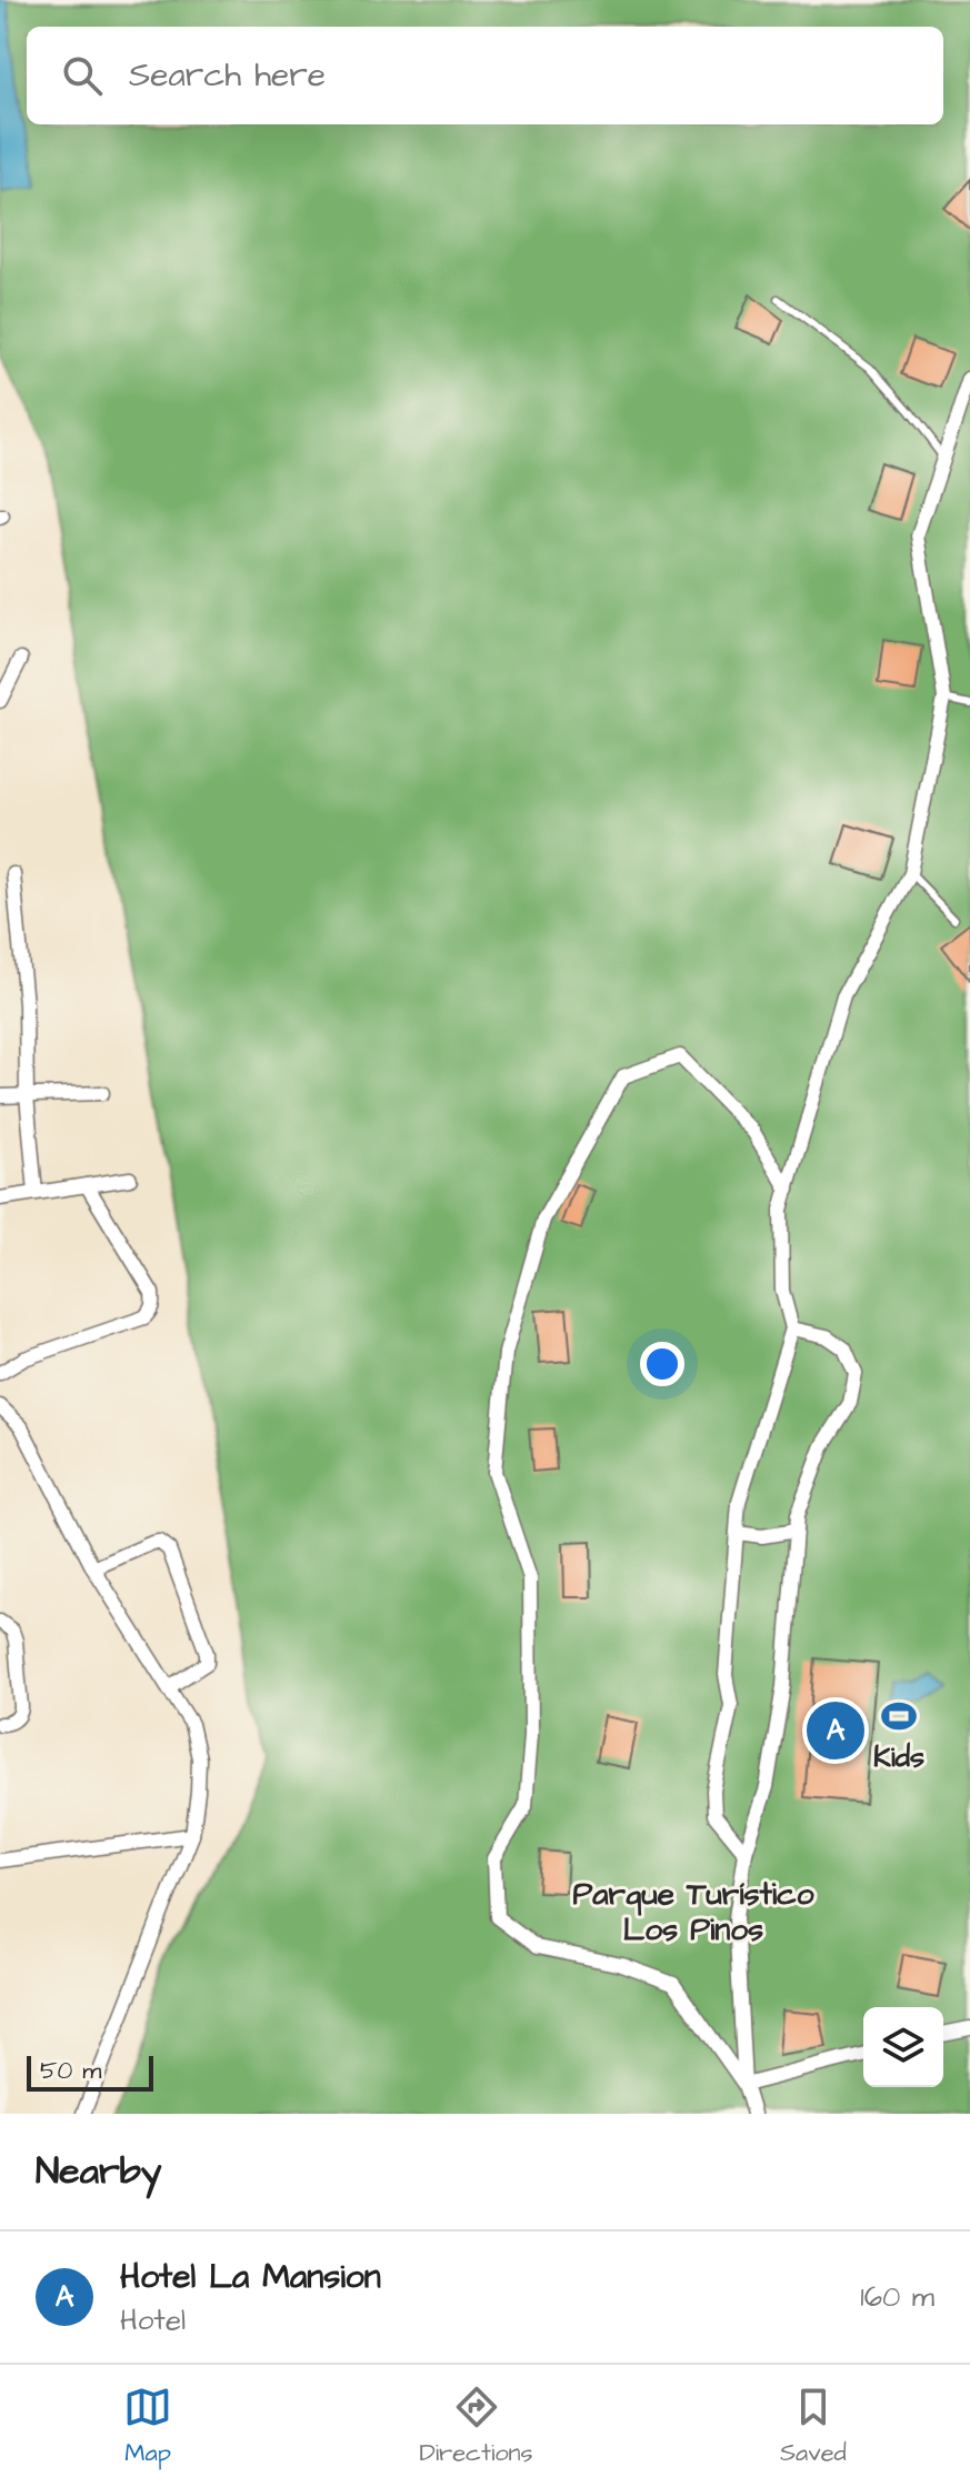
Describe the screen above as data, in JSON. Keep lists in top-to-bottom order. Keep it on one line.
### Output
{"districts":["Parque Turístico Los Pinos"],"places":{"sports":["Kids"]},"scale_bar":"50 m","page":{"search":"Search here","pins":"A","scale":"50 m","heading":"Nearby","list":[{"mark":"A","name":"Hotel La Mansion","note":"Hotel","value":"160 m"}],"nav":["Map","Directions","Saved"]}}
